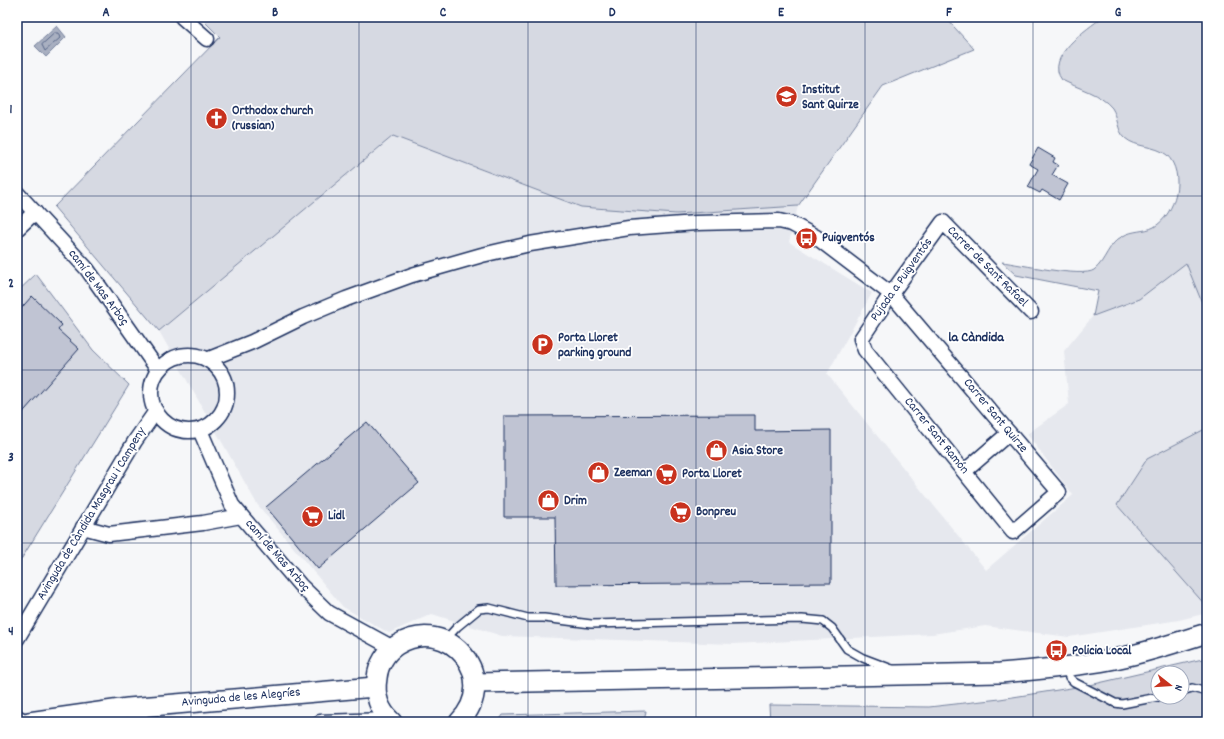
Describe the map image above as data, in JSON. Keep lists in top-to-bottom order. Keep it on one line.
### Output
{"streets":{"main road":["Avinguda de les Alegríes"],"street":["Carrer de Sant Rafael","Pujada a Puigventós","camí de Mas Arboç","Carrer Sant Quirze","Carrer Sant Ramón","Avinguda de Càndida Masgrau i Campeny"]},"crossings":[["Carrer de Sant Rafael","Pujada a Puigventós"],["Pujada a Puigventós","Carrer Sant Quirze"],["Pujada a Puigventós","Carrer Sant Ramón"],["camí de Mas Arboç","Avinguda de Càndida Masgrau i Campeny"],["Carrer Sant Quirze","Carrer Sant Ramón"]],"districts":["la Càndida"],"places":{"school or university":["Institut Sant Quirze"],"church":["Orthodox church (russian)"],"bus stop":["Puigventós","Policia Local"],"parking":["Porta Lloret parking ground"],"shop":["Asia Store","Zeeman","Drim"],"supermarket":["Porta Lloret","Bonpreu","Lidl"]},"north":"right","grid":{"columns":["A","B","C","D","E","F","G"],"rows":["1","2","3","4"]}}
